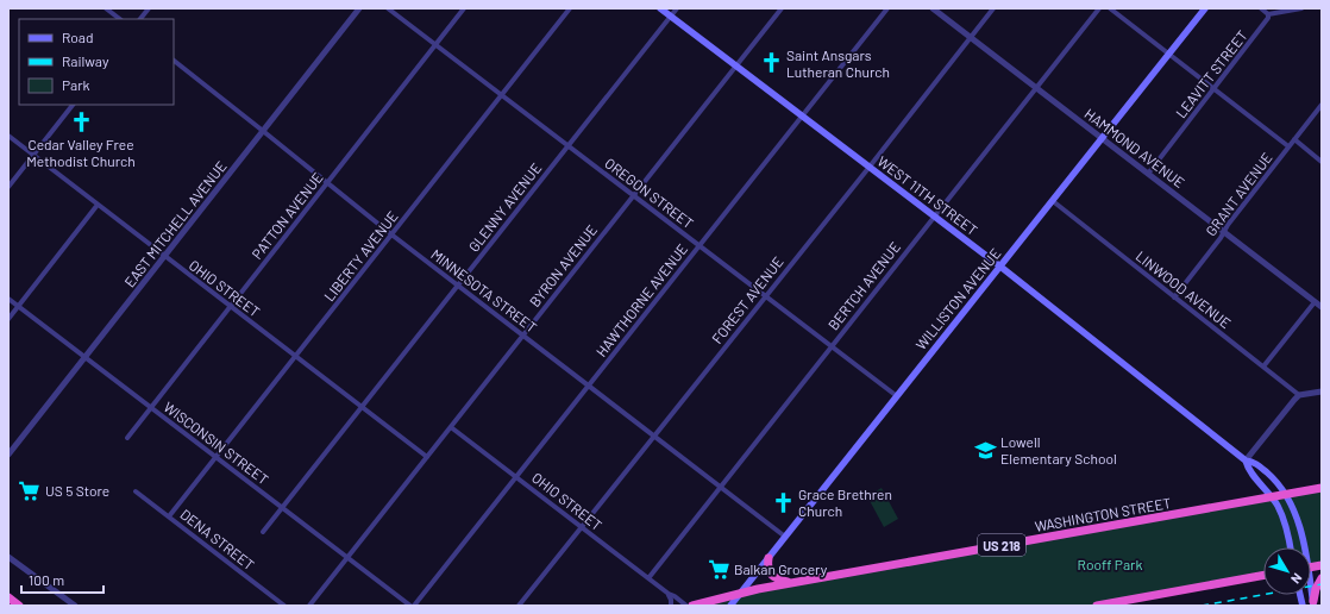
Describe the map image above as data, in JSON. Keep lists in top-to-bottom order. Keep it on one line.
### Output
{"streets":{"highway":["WASHINGTON STREET","US 218"],"main road":["WEST 11TH STREET","WILLISTON AVENUE"],"street":["LEAVITT STREET","HAMMOND AVENUE","OREGON STREET","GRANT AVENUE","GLENNY AVENUE","PATTON AVENUE","EAST MITCHELL AVENUE","LIBERTY AVENUE","BYRON AVENUE","BERTCH AVENUE","OHIO STREET","LINWOOD AVENUE","MINNESOTA STREET","HAWTHORNE AVENUE","FOREST AVENUE","WISCONSIN STREET","DENA STREET"]},"crossings":[["LEAVITT STREET","HAMMOND AVENUE"],["HAMMOND AVENUE","GRANT AVENUE"],["HAMMOND AVENUE","BERTCH AVENUE"],["HAMMOND AVENUE","WILLISTON AVENUE"],["HAMMOND AVENUE","FOREST AVENUE"],["OREGON STREET","GLENNY AVENUE"],["OREGON STREET","PATTON AVENUE"],["OREGON STREET","LIBERTY AVENUE"],["OREGON STREET","BYRON AVENUE"],["OREGON STREET","BERTCH AVENUE"],["OREGON STREET","WILLISTON AVENUE"],["OREGON STREET","HAWTHORNE AVENUE"],["OREGON STREET","FOREST AVENUE"],["GRANT AVENUE","LINWOOD AVENUE"],["WEST 11TH STREET","GLENNY AVENUE"],["WEST 11TH STREET","BYRON AVENUE"],["WEST 11TH STREET","BERTCH AVENUE"],["WEST 11TH STREET","WILLISTON AVENUE"],["WEST 11TH STREET","HAWTHORNE AVENUE"],["WEST 11TH STREET","FOREST AVENUE"],["WEST 11TH STREET","WASHINGTON STREET"],["GLENNY AVENUE","OHIO STREET"],["GLENNY AVENUE","MINNESOTA STREET"],["GLENNY AVENUE","WISCONSIN STREET"],["PATTON AVENUE","OHIO STREET"],["PATTON AVENUE","MINNESOTA STREET"],["PATTON AVENUE","WISCONSIN STREET"],["EAST MITCHELL AVENUE","OHIO STREET"],["EAST MITCHELL AVENUE","MINNESOTA STREET"],["EAST MITCHELL AVENUE","WISCONSIN STREET"],["LIBERTY AVENUE","OHIO STREET"],["LIBERTY AVENUE","MINNESOTA STREET"],["LIBERTY AVENUE","WISCONSIN STREET"],["LIBERTY AVENUE","DENA STREET"],["BYRON AVENUE","OHIO STREET"],["BYRON AVENUE","MINNESOTA STREET"],["BYRON AVENUE","WISCONSIN STREET"],["BERTCH AVENUE","OHIO STREET"],["BERTCH AVENUE","MINNESOTA STREET"],["OHIO STREET","HAWTHORNE AVENUE"],["OHIO STREET","FOREST AVENUE"],["LINWOOD AVENUE","WILLISTON AVENUE"],["MINNESOTA STREET","WILLISTON AVENUE"],["MINNESOTA STREET","HAWTHORNE AVENUE"],["MINNESOTA STREET","FOREST AVENUE"],["WILLISTON AVENUE","WASHINGTON STREET"]],"parks":["Rooff Park"],"places":{"church":["Saint Ansgars Lutheran Church","Cedar Valley Free Methodist Church","Grace Brethren Church"],"school or university":["Lowell Elementary School"],"supermarket":["US 5 Store","Balkan Grocery"]},"legend":["Road","Railway","Park"],"scale_bar":"100 m","north":"bottom right"}
